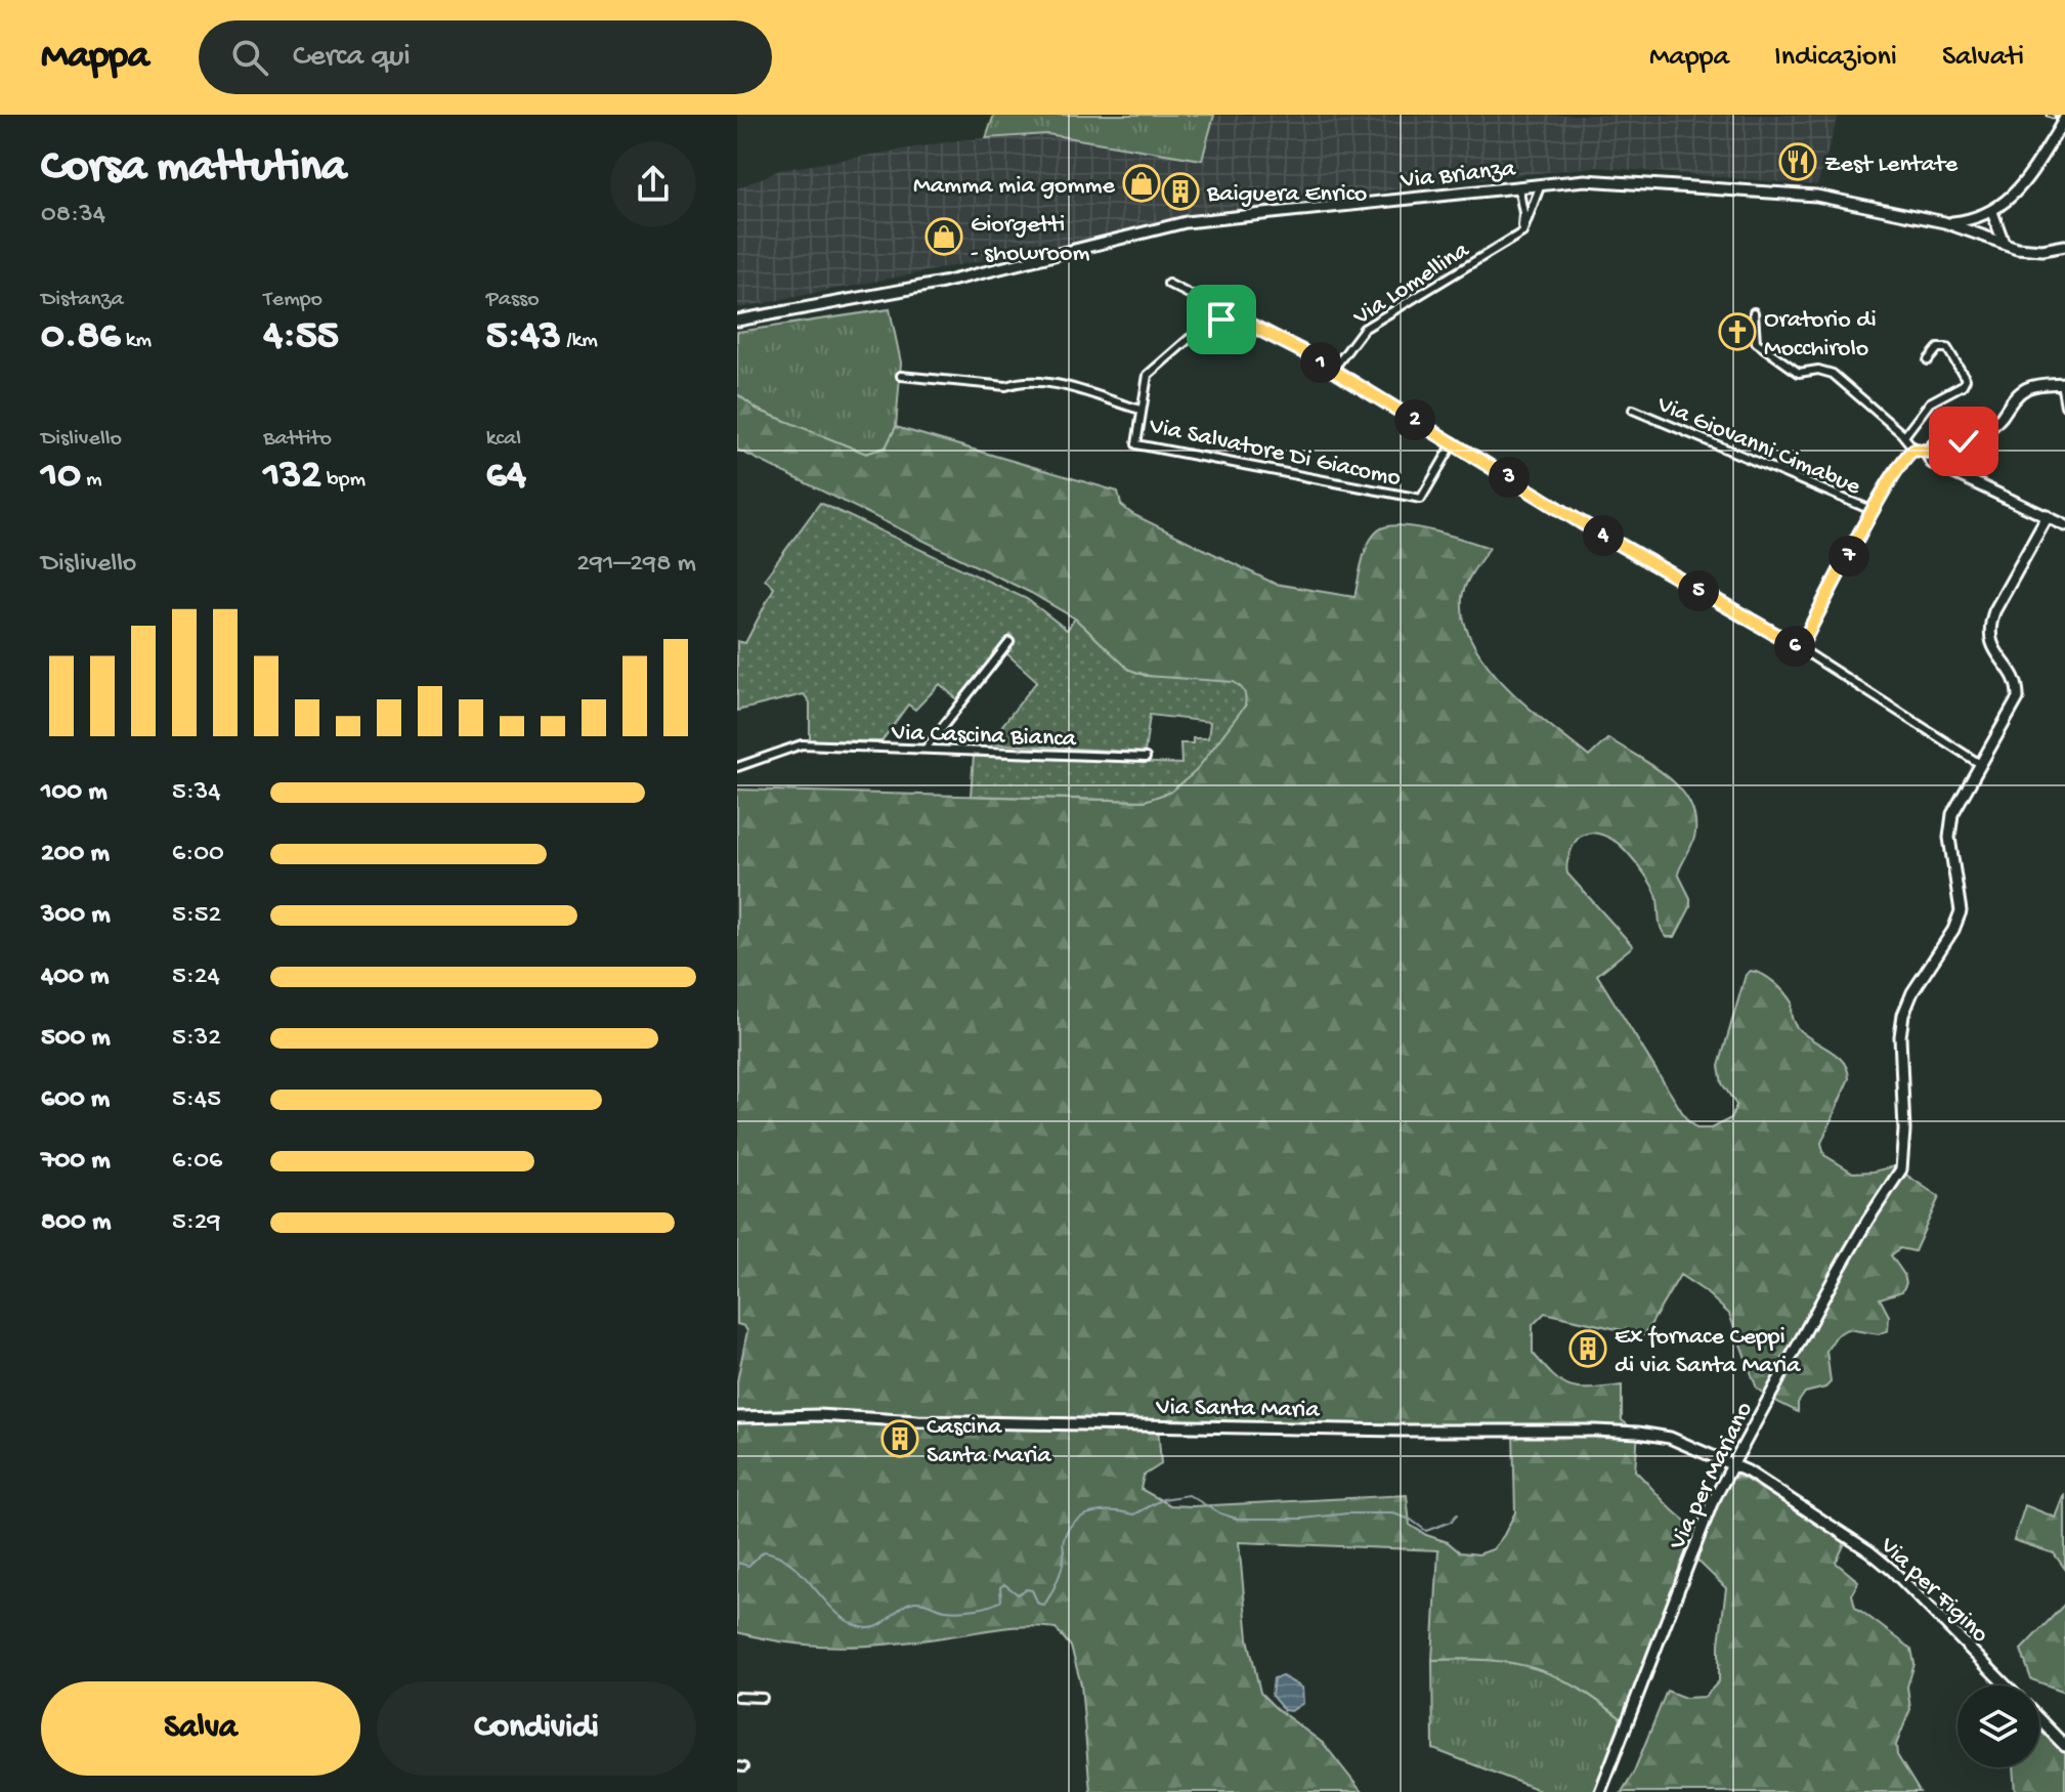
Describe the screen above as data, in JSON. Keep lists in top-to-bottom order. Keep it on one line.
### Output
{"streets":{"street":["Via Brianza","Via Lomellina","Via Giovanni Cimabue","Via Salvatore Di Giacomo","Via Cascina Bianca","Via Santa Maria","Via per Mariano","Via per Figino"]},"crossings":[["Via Santa Maria","Via per Mariano"],["Via Santa Maria","Via per Figino"],["Via per Mariano","Via per Figino"]],"places":{"restaurant":["Zest Lentate"],"shop":["Mamma mia gomme","Giorgetti - showroom"],"building":["Baiguera Enrico","Ex fornace Ceppi di via Santa Maria","Cascina Santa Maria"],"church":["Oratorio di Mocchirolo"]},"page":{"header":"Mappa","search":"Cerca qui","nav":["Mappa","Indicazioni","Salvati"],"heading":["Corsa mattutina","08:34"],"stats":[["Distanza","0.86 km"],["Tempo","4:55"],["Passo","5:43 /km"],["Dislivello","10 m"],["Battito","132 bpm"],["kcal","64"]],"pins":["1","2","3","4","7","5","6"],"chart":["Dislivello","291–298 m"],"list":[{"name":"100 m","note":"5:34"},{"name":"200 m","note":"6:00"},{"name":"300 m","note":"5:52"},{"name":"400 m","note":"5:24"},{"name":"500 m","note":"5:32"},{"name":"600 m","note":"5:45"},{"name":"700 m","note":"6:06"},{"name":"800 m","note":"5:29"}],"buttons":["Salva","Condividi"]}}
